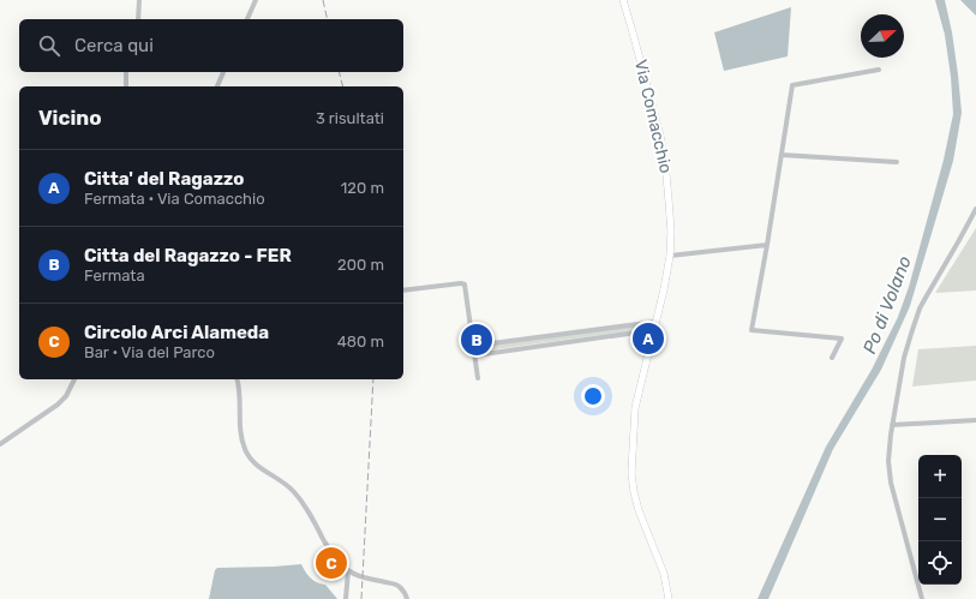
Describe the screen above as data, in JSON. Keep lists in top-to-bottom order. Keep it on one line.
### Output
{"streets":{"main road":["Via Comacchio"]},"water":["Po di Volano"],"north":"top right","page":{"search":"Cerca qui","heading":["Vicino","3 risultati"],"list":[{"mark":"A","name":"Citta' del Ragazzo","note":"Fermata · Via Comacchio","value":"120 m"},{"mark":"B","name":"Citta del Ragazzo - FER","note":"Fermata","value":"200 m"},{"mark":"C","name":"Circolo Arci Alameda","note":"Bar · Via del Parco","value":"480 m"}],"pins":["A","B","C"],"map_buttons":["+","−"]}}
